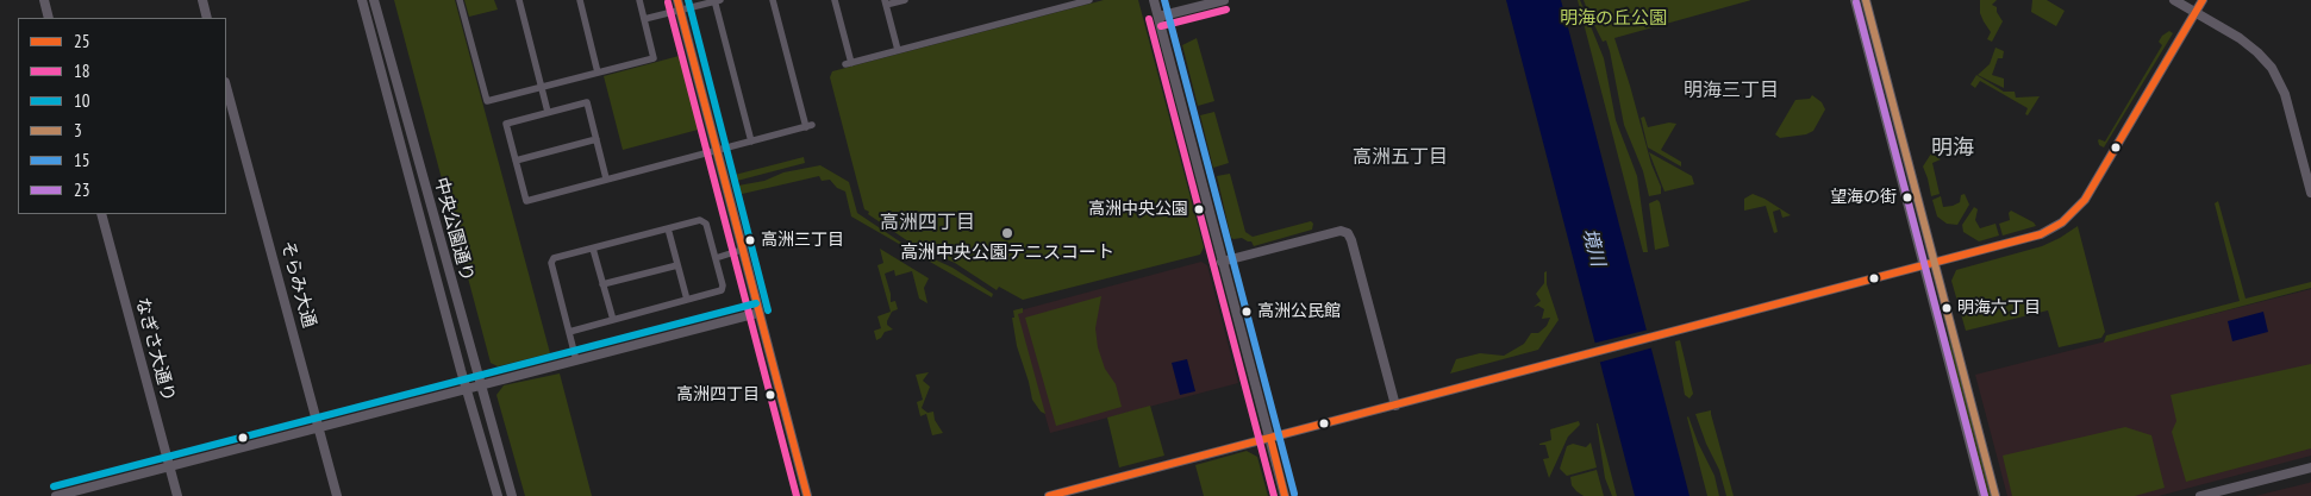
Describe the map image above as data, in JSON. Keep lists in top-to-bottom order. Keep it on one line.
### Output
{"streets":{"street":["中央公園通り","そらみ大通","なぎさ大通り"]},"districts":["明海三丁目","明海","高洲五丁目","高洲四丁目"],"water":["境川"],"parks":["明海の丘公園"],"places":["望海の街","高洲中央公園","高洲中央公園テニスコート","高洲三丁目","明海六丁目","高洲公民館","高洲四丁目"],"lines":["transit line 25","transit line 10","transit line 3","transit line 15","transit line 18","transit line 23"],"legend":["25","18","10","3","15","23"]}
